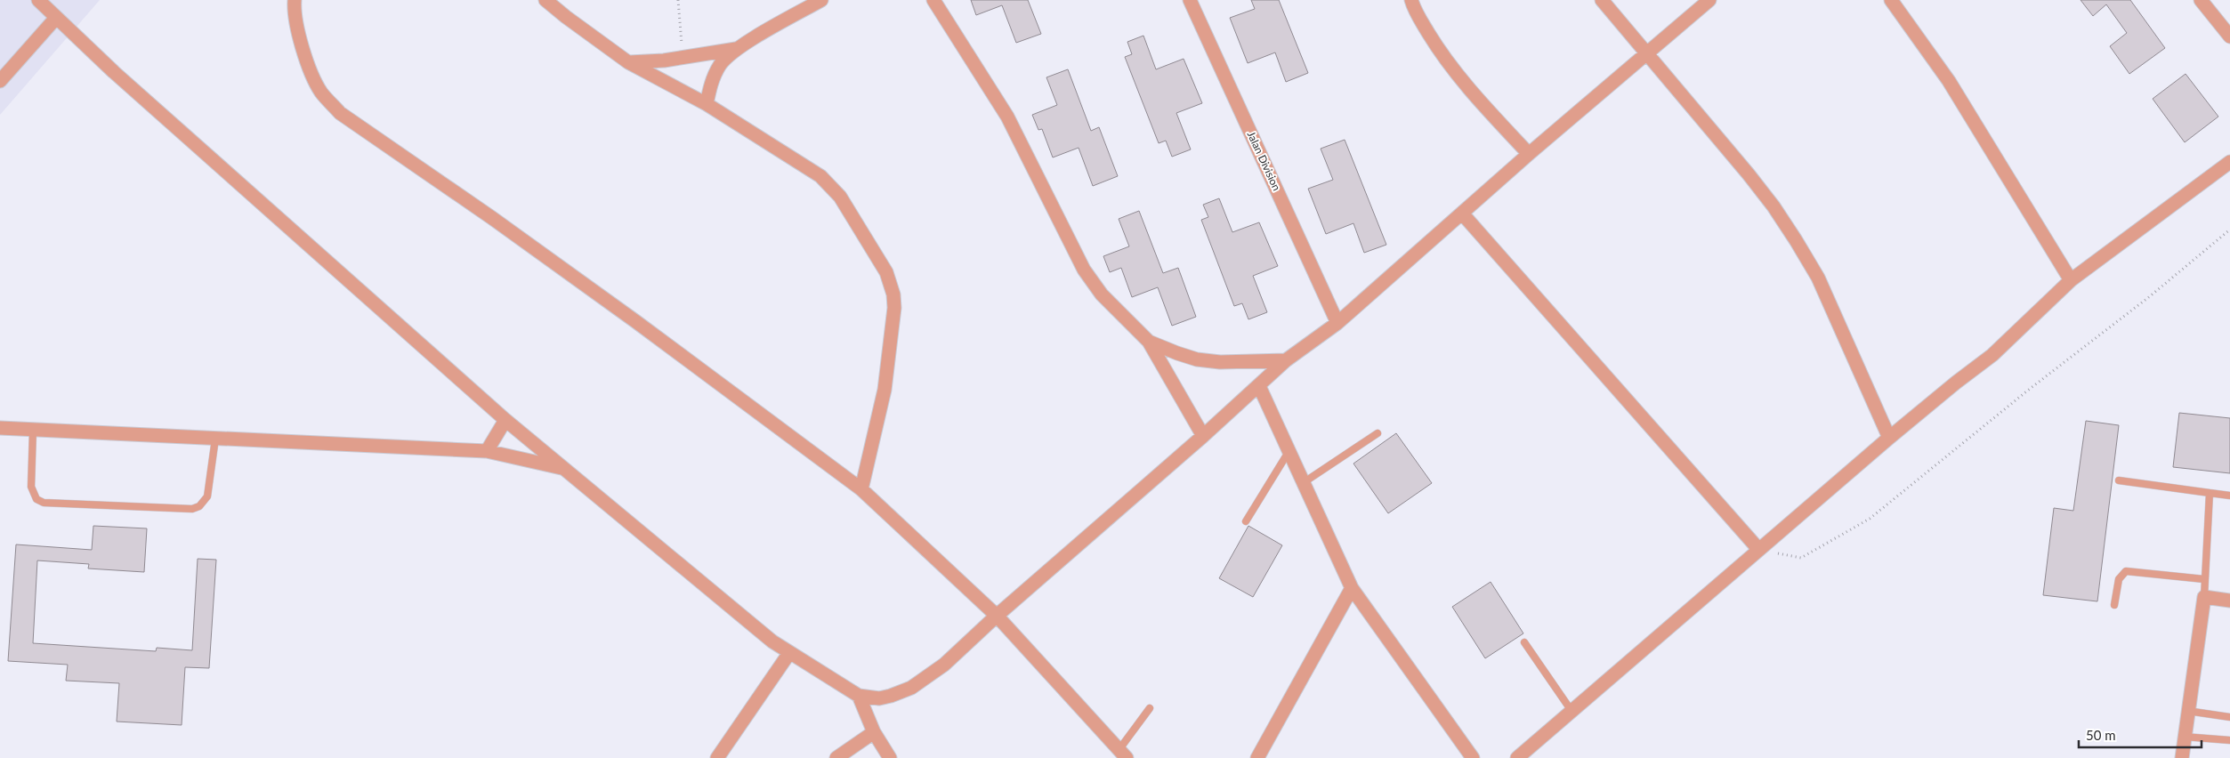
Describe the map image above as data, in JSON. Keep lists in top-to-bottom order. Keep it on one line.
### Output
{"streets":{"street":["Jalan Division"]},"scale_bar":"50 m"}
